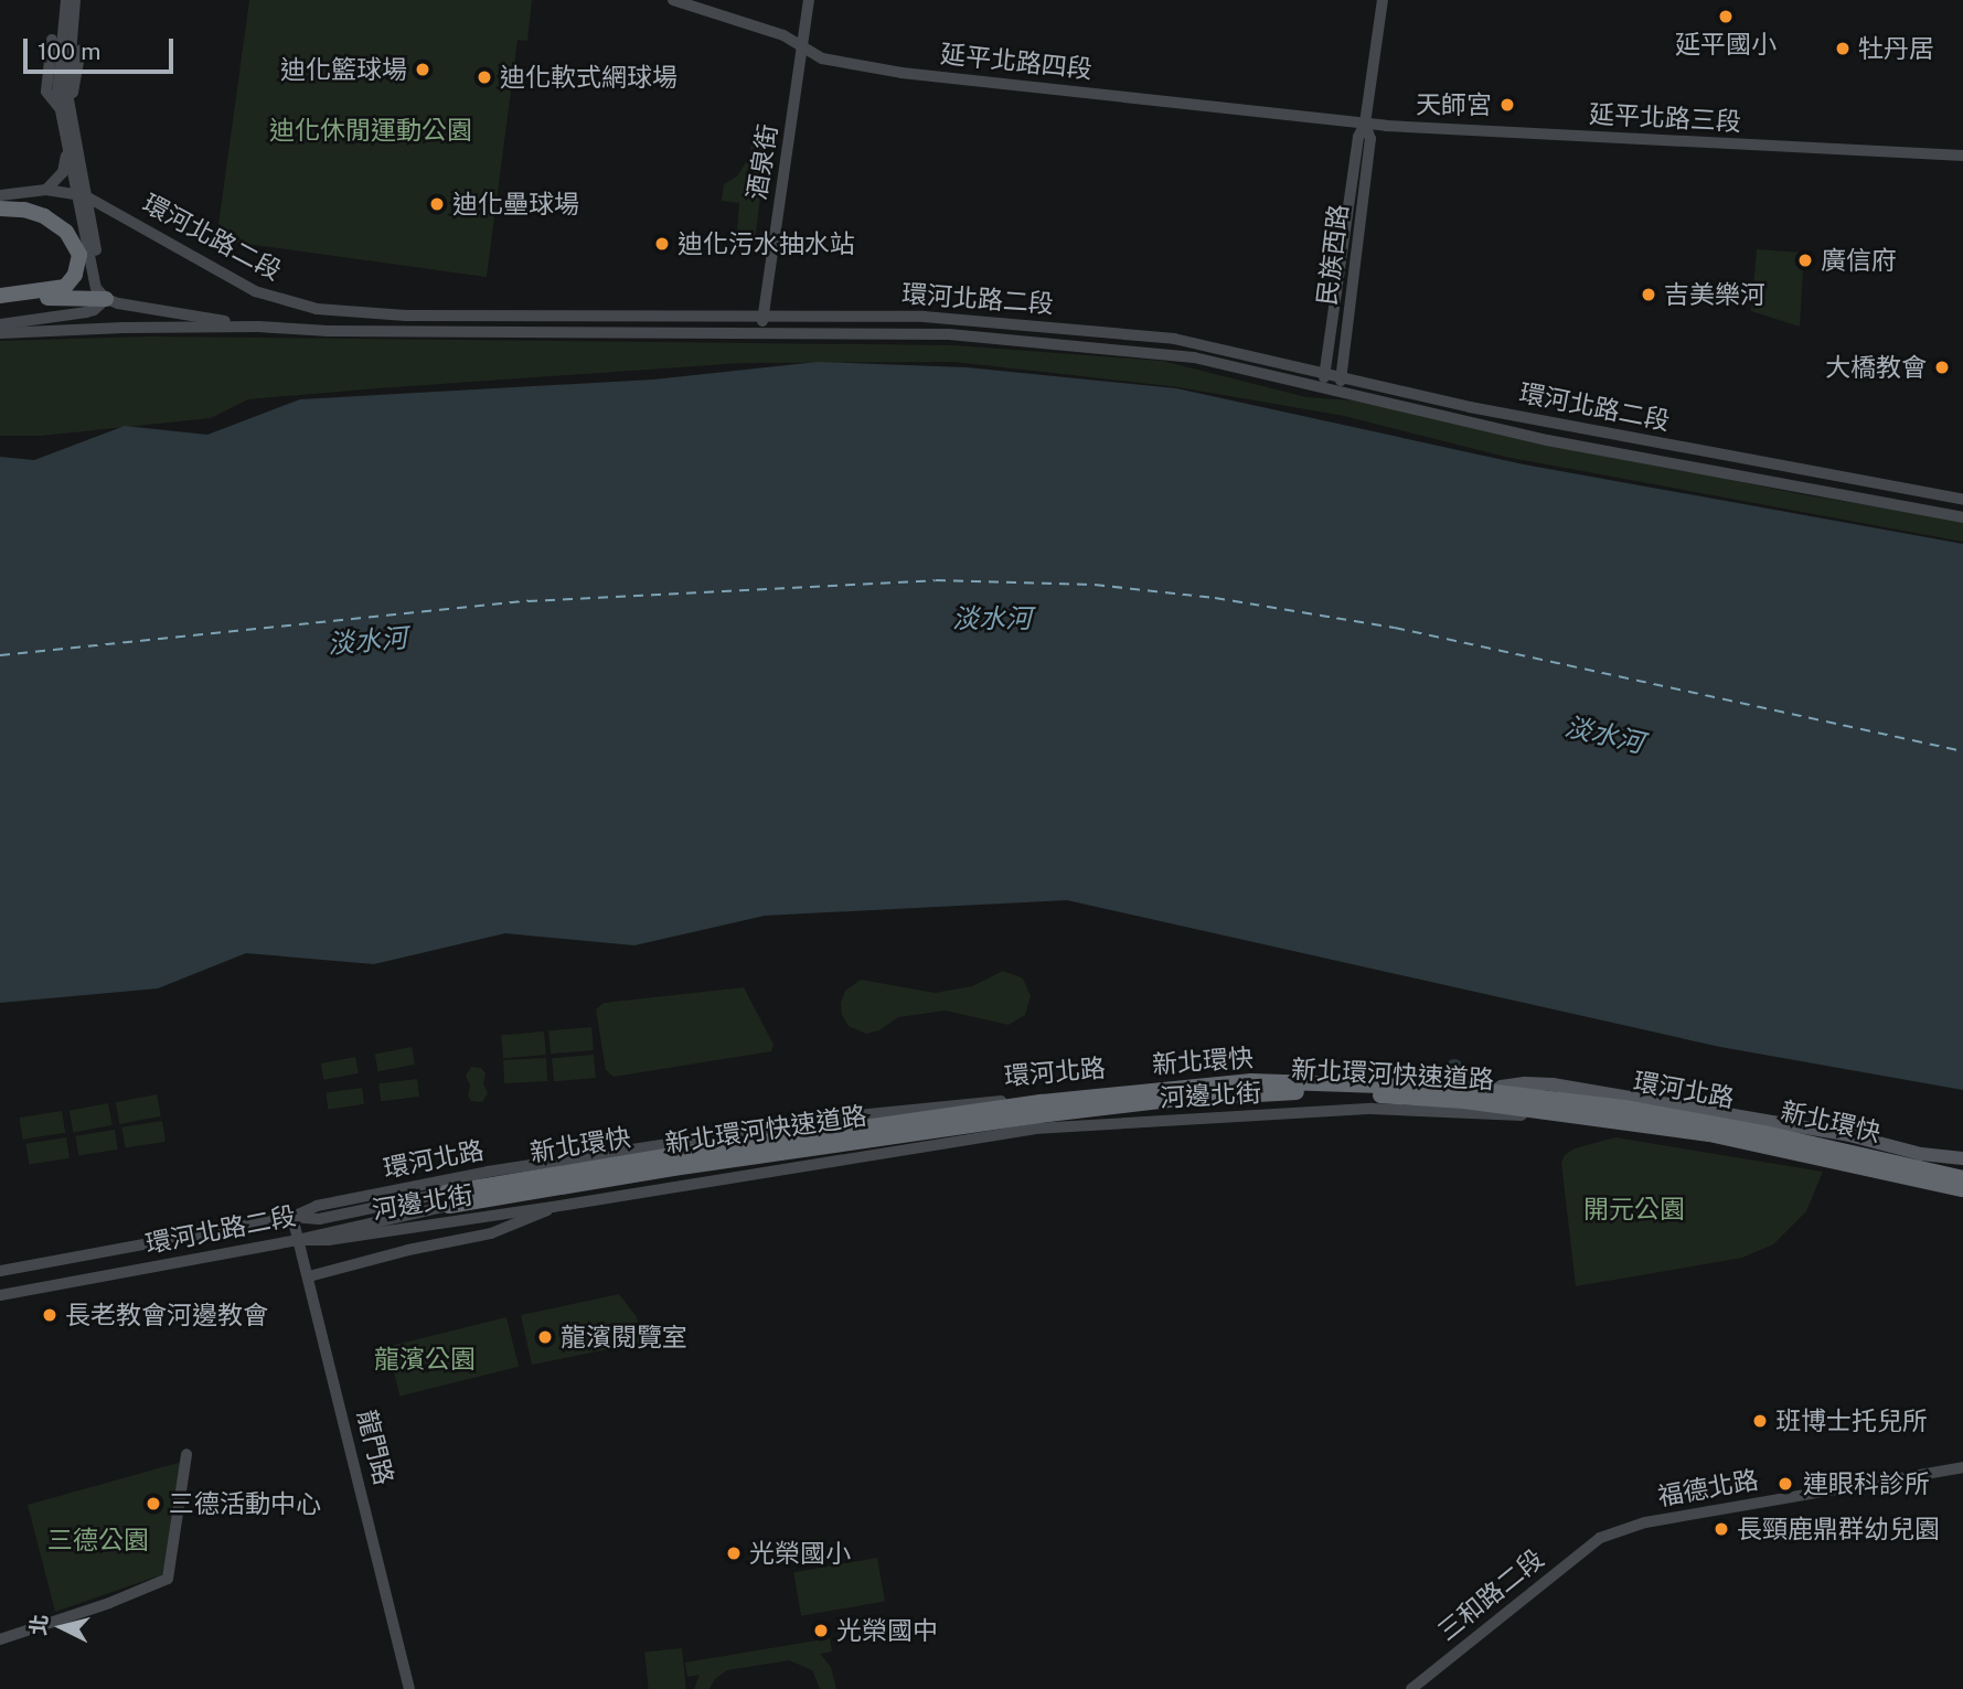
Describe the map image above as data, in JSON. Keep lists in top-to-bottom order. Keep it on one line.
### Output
{"streets":{"highway":["新北環快","新北環河快速道路"],"street":["延平北路四段","延平北路三段","酒泉街","環河北路二段","民族西路","環河北路","河邊北街","龍門路","福德北路","三和路二段"]},"crossings":[["延平北路四段","延平北路三段"],["延平北路四段","酒泉街"],["延平北路四段","民族西路"],["延平北路三段","民族西路"],["酒泉街","環河北路二段"],["環河北路二段","民族西路"],["環河北路二段","新北環快"],["環河北路二段","環河北路"],["環河北路二段","新北環河快速道路"],["環河北路二段","河邊北街"],["環河北路二段","龍門路"],["新北環快","環河北路"],["新北環快","新北環河快速道路"],["環河北路","龍門路"],["新北環河快速道路","河邊北街"],["河邊北街","龍門路"],["福德北路","三和路二段"]],"water":["淡水河"],"parks":["迪化休閒運動公園","開元公園","龍濱公園","三德公園"],"places":["延平國小","牡丹居","迪化籃球場","迪化軟式網球場","天師宮","迪化壘球場","迪化污水抽水站","廣信府","吉美樂河","大橋教會","長老教會河邊教會","龍濱閱覽室","班博士托兒所","連眼科診所","三德活動中心","長頸鹿鼎群幼兒園","光榮國小","光榮國中"],"scale_bar":"100 m","north":"left"}
